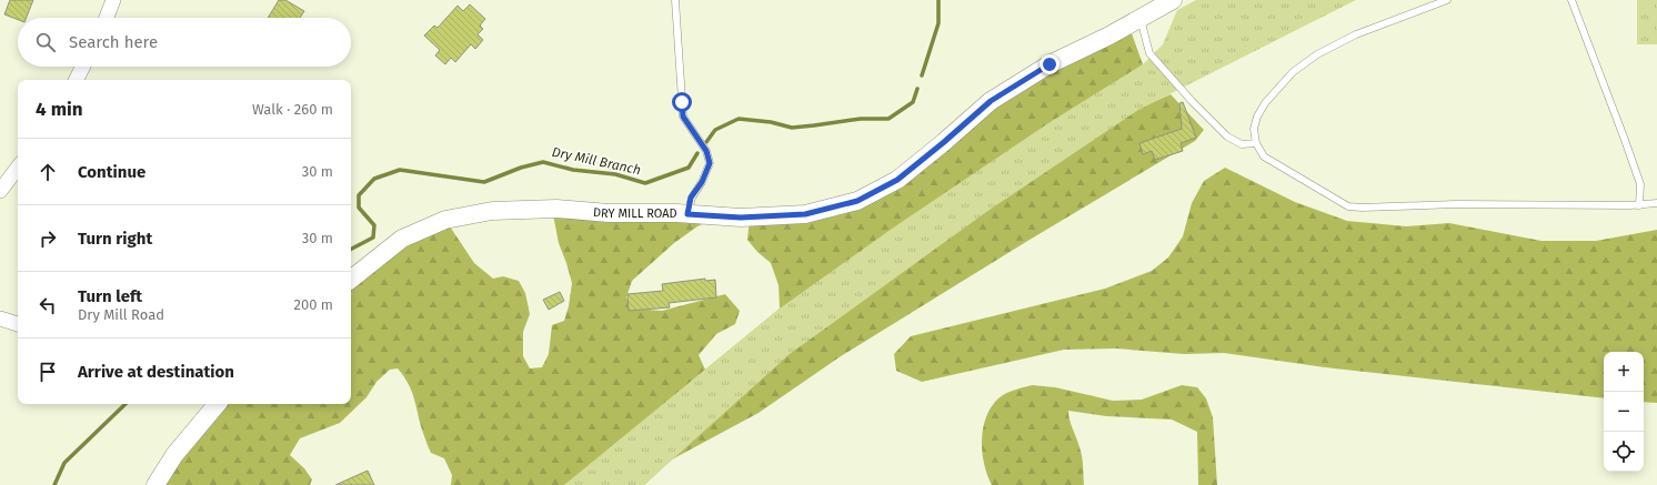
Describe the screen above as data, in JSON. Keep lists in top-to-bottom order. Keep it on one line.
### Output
{"streets":{"street":["DRY MILL ROAD"]},"water":["Dry Mill Branch"],"page":{"search":"Search here","heading":["4 min","Walk · 260 m"],"list":[["Continue","30 m"],["Turn right","30 m"],["Turn left","Dry Mill Road","200 m"],"Arrive at destination"],"map_buttons":["+","−"]}}
